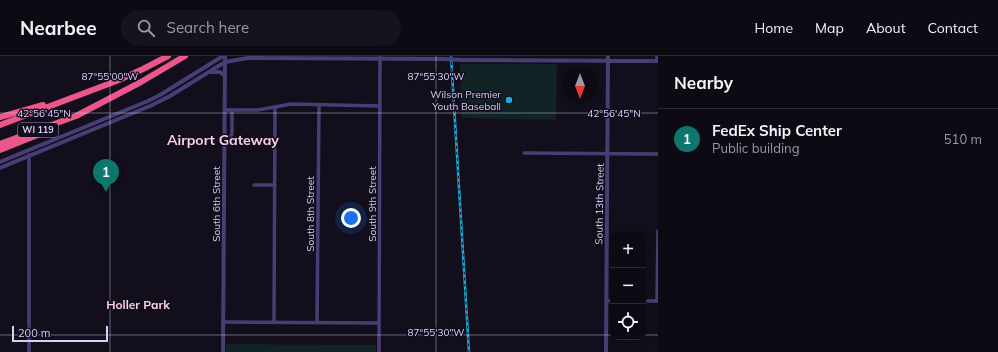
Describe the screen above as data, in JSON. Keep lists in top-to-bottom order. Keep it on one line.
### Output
{"streets":{"highway":["WI 119"],"street":["South 6th Street","South 9th Street","South 13th Street","South 8th Street"]},"districts":["Airport Gateway","Holler Park"],"places":["Wilson Premier Youth Baseball"],"scale_bar":"200 m","north":"bottom","page":{"header":"Nearbee","search":"Search here","nav":["Home","Map","About","Contact"],"heading":"Nearby","list":[{"mark":"1","name":"FedEx Ship Center","note":"Public building","value":"510 m"}],"pins":"1","map_buttons":["+","−"],"scale":"200 m"},"coordinates":["87°55'00\"W","87°55'30\"W","42°56'45\"N"]}
